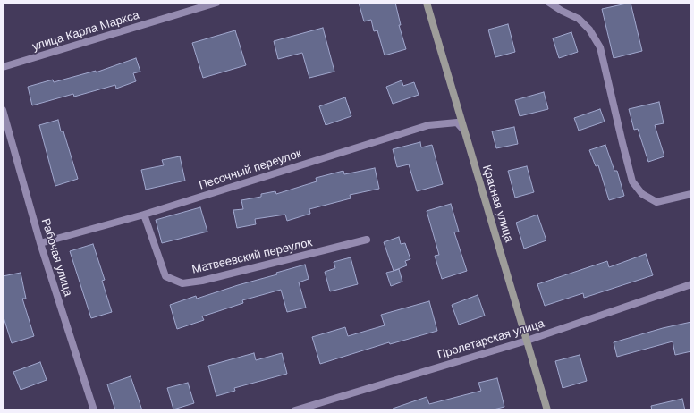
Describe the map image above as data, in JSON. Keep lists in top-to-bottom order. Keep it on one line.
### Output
{"streets":{"street":["улица Карла Маркса","Песочный переулок","Красная улица","Матвеевский переулок","Рабочая улица","Пролетарская улица"]},"crossings":[["Песочный переулок","Красная улица"],["Песочный переулок","Матвеевский переулок"],["Песочный переулок","Рабочая улица"],["Красная улица","Пролетарская улица"]]}
